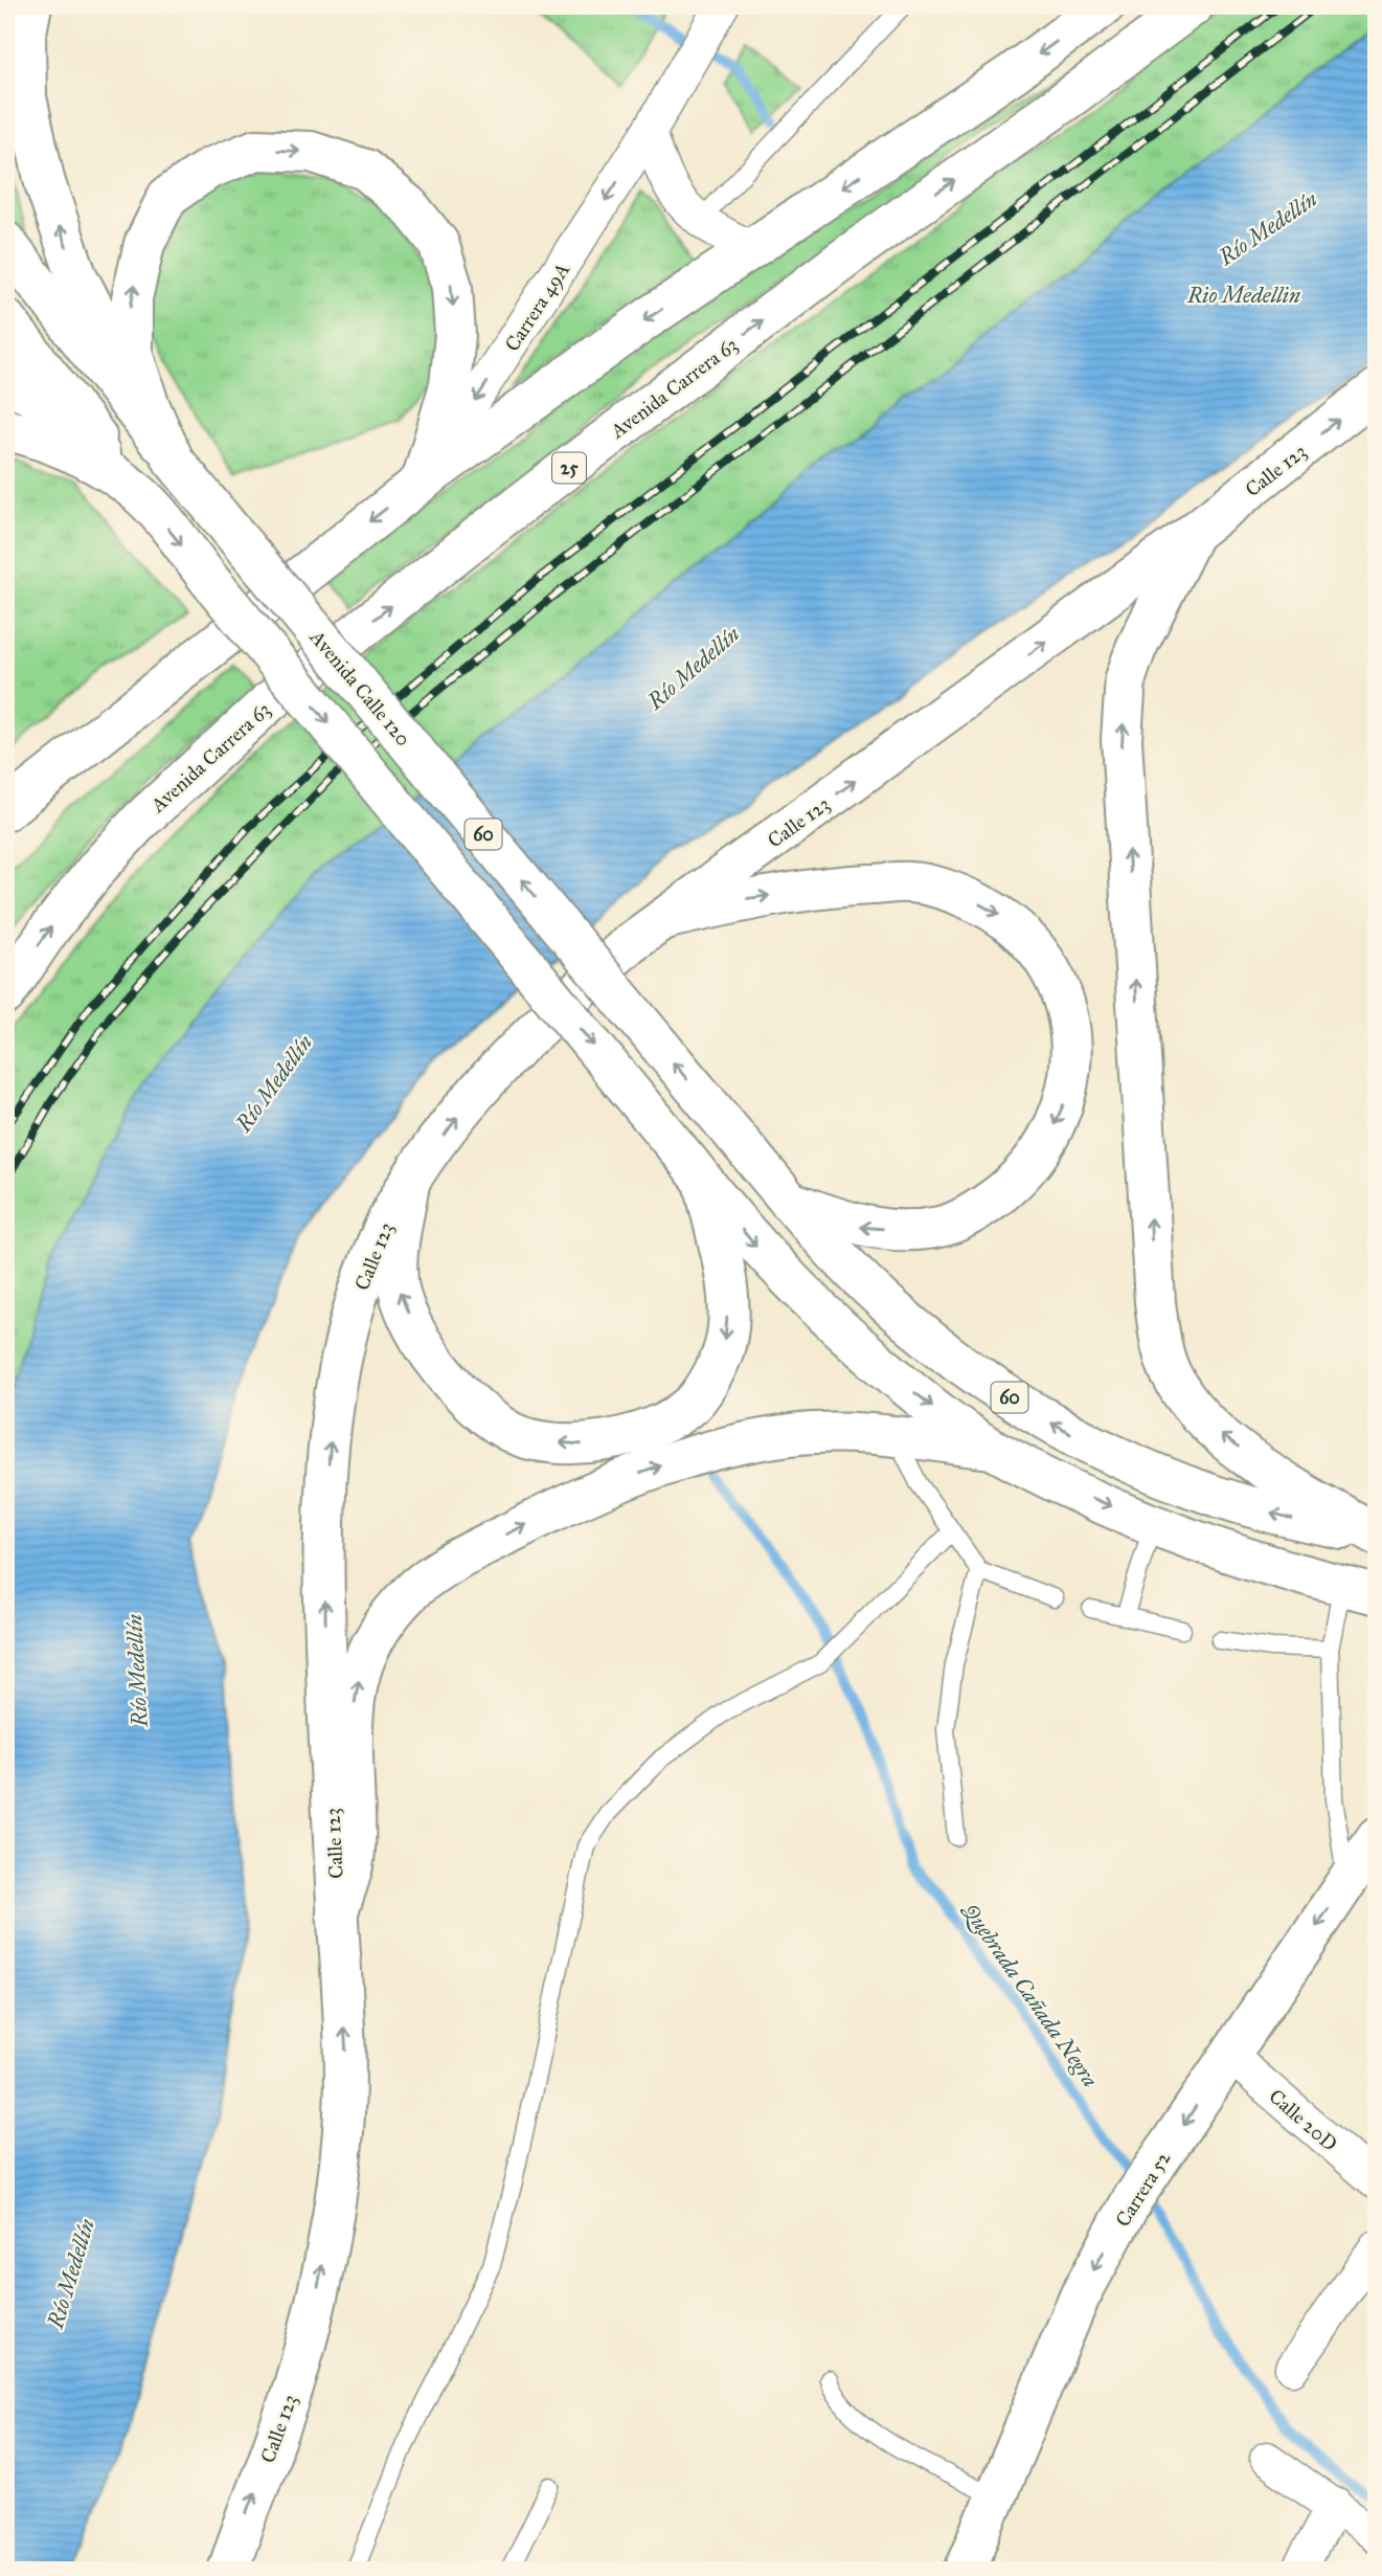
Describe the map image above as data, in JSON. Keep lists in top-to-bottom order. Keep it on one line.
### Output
{"streets":{"main road":["Avenida Carrera 63","25","Calle 123","Avenida Calle 120","60","Carrera 52"],"street":["Carrera 49A","Calle 20D"]},"crossings":[["Avenida Calle 120","60"],["Calle 20D","Carrera 52"]],"one_way":["Carrera 49A","Calle 123","Carrera 52"],"water":["Río Medellín","Rio Medellin","Quebrada Cañada Negra"]}
